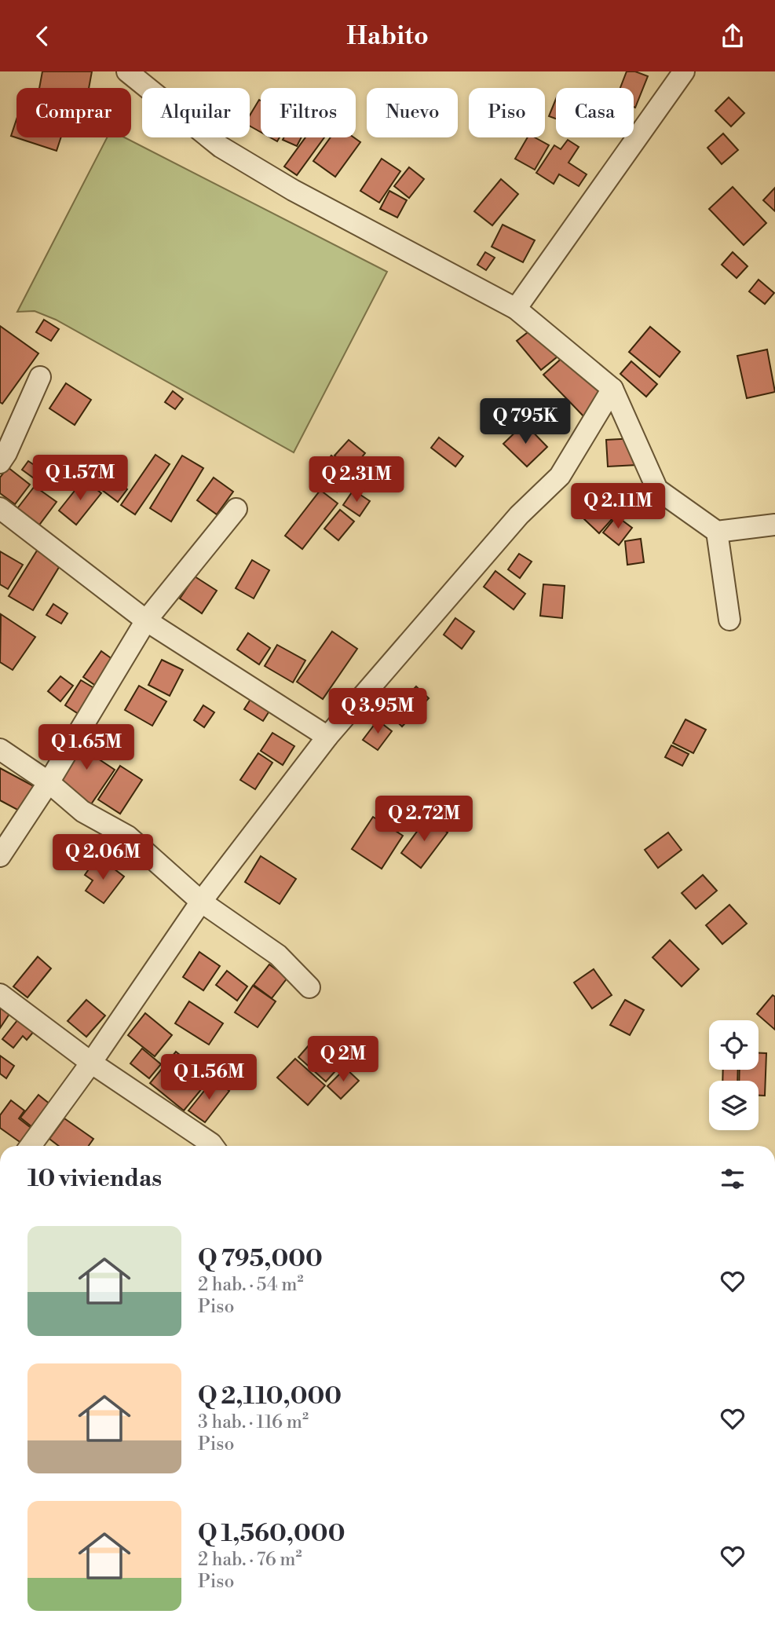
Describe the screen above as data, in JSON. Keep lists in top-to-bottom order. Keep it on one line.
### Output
{"page":{"header":"Habito","chip":["Comprar","Alquilar","Filtros","Nuevo","Piso","Casa"],"price":["Q 795K","Q 1.57M","Q 2.31M","Q 2.11M","Q 3.95M","Q 1.65M","Q 2.72M","Q 2.06M","Q 2M","Q 1.56M"],"heading":"10 viviendas","list":[{"name":"Q 795,000","note":"2 hab. · 54 m² · Piso"},{"name":"Q 2,110,000","note":"3 hab. · 116 m² · Piso"},{"name":"Q 1,560,000","note":"2 hab. · 76 m² · Piso"}]}}
